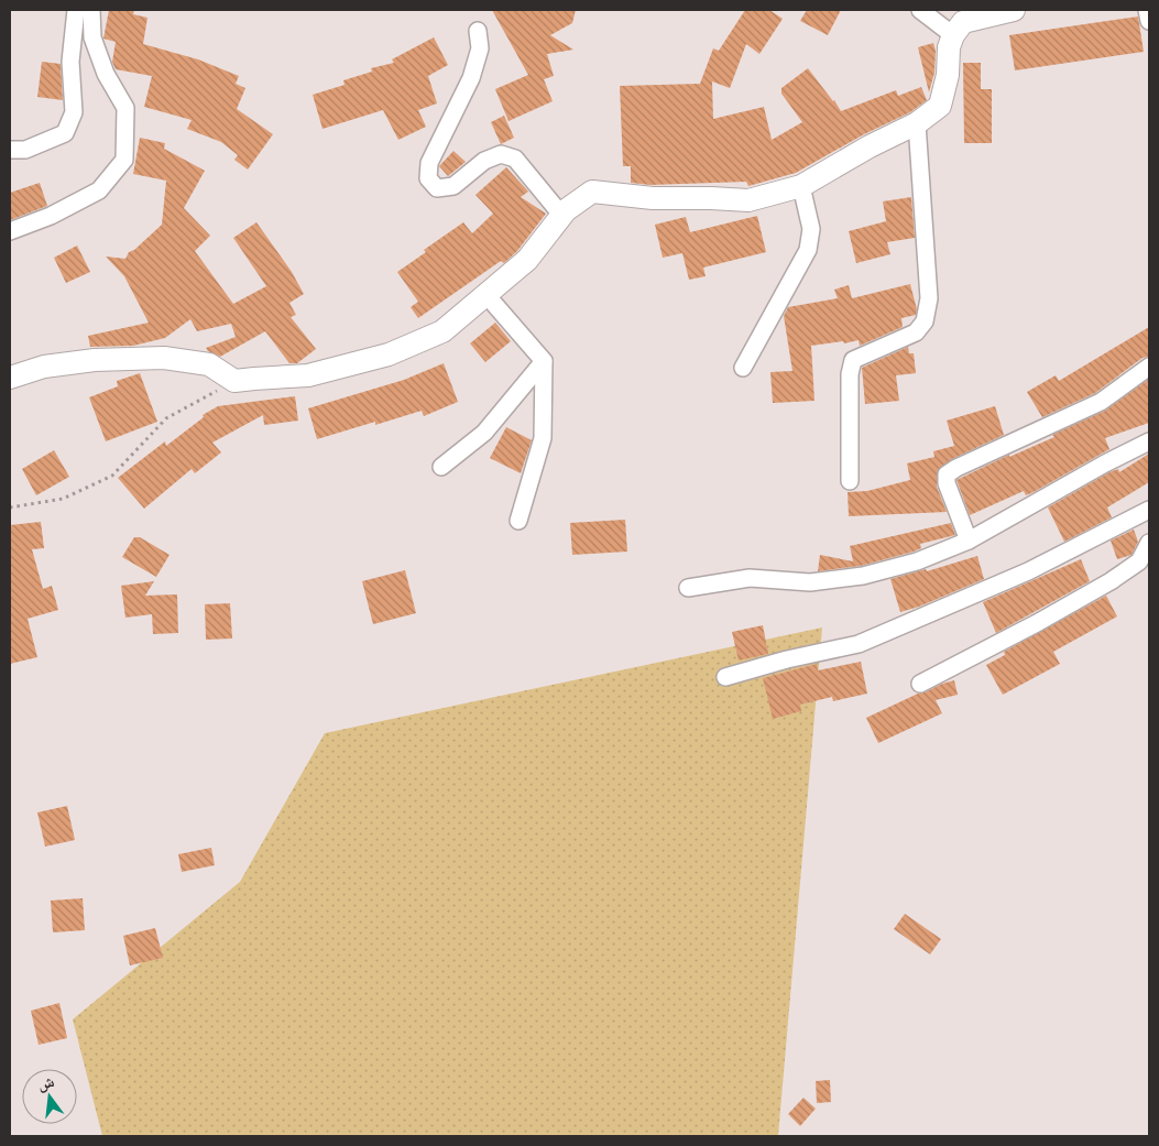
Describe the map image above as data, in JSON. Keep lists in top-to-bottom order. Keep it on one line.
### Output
{"north":"top"}
